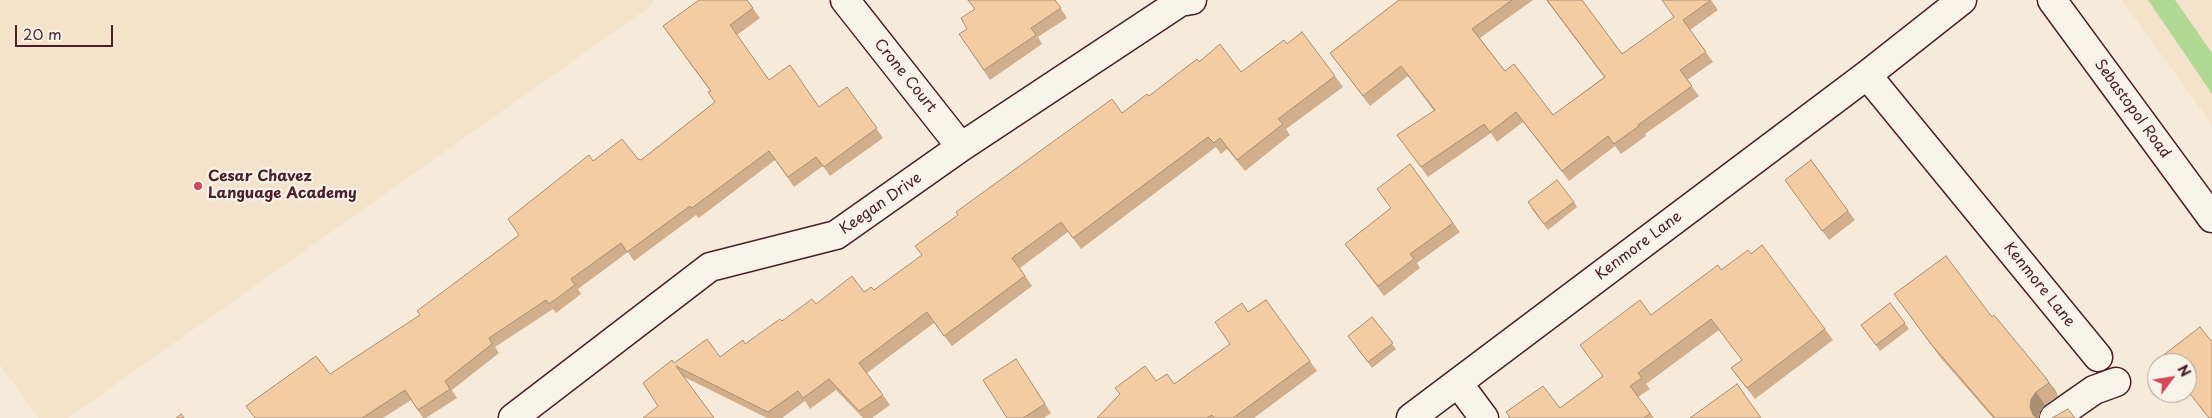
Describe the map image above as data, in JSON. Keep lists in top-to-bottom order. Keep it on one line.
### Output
{"streets":{"street":["Crone Court","Sebastopol Road","Keegan Drive","Kenmore Lane"]},"crossings":[["Crone Court","Keegan Drive"]],"places":["Cesar Chavez Language Academy"],"scale_bar":"20 m","north":"top right"}
